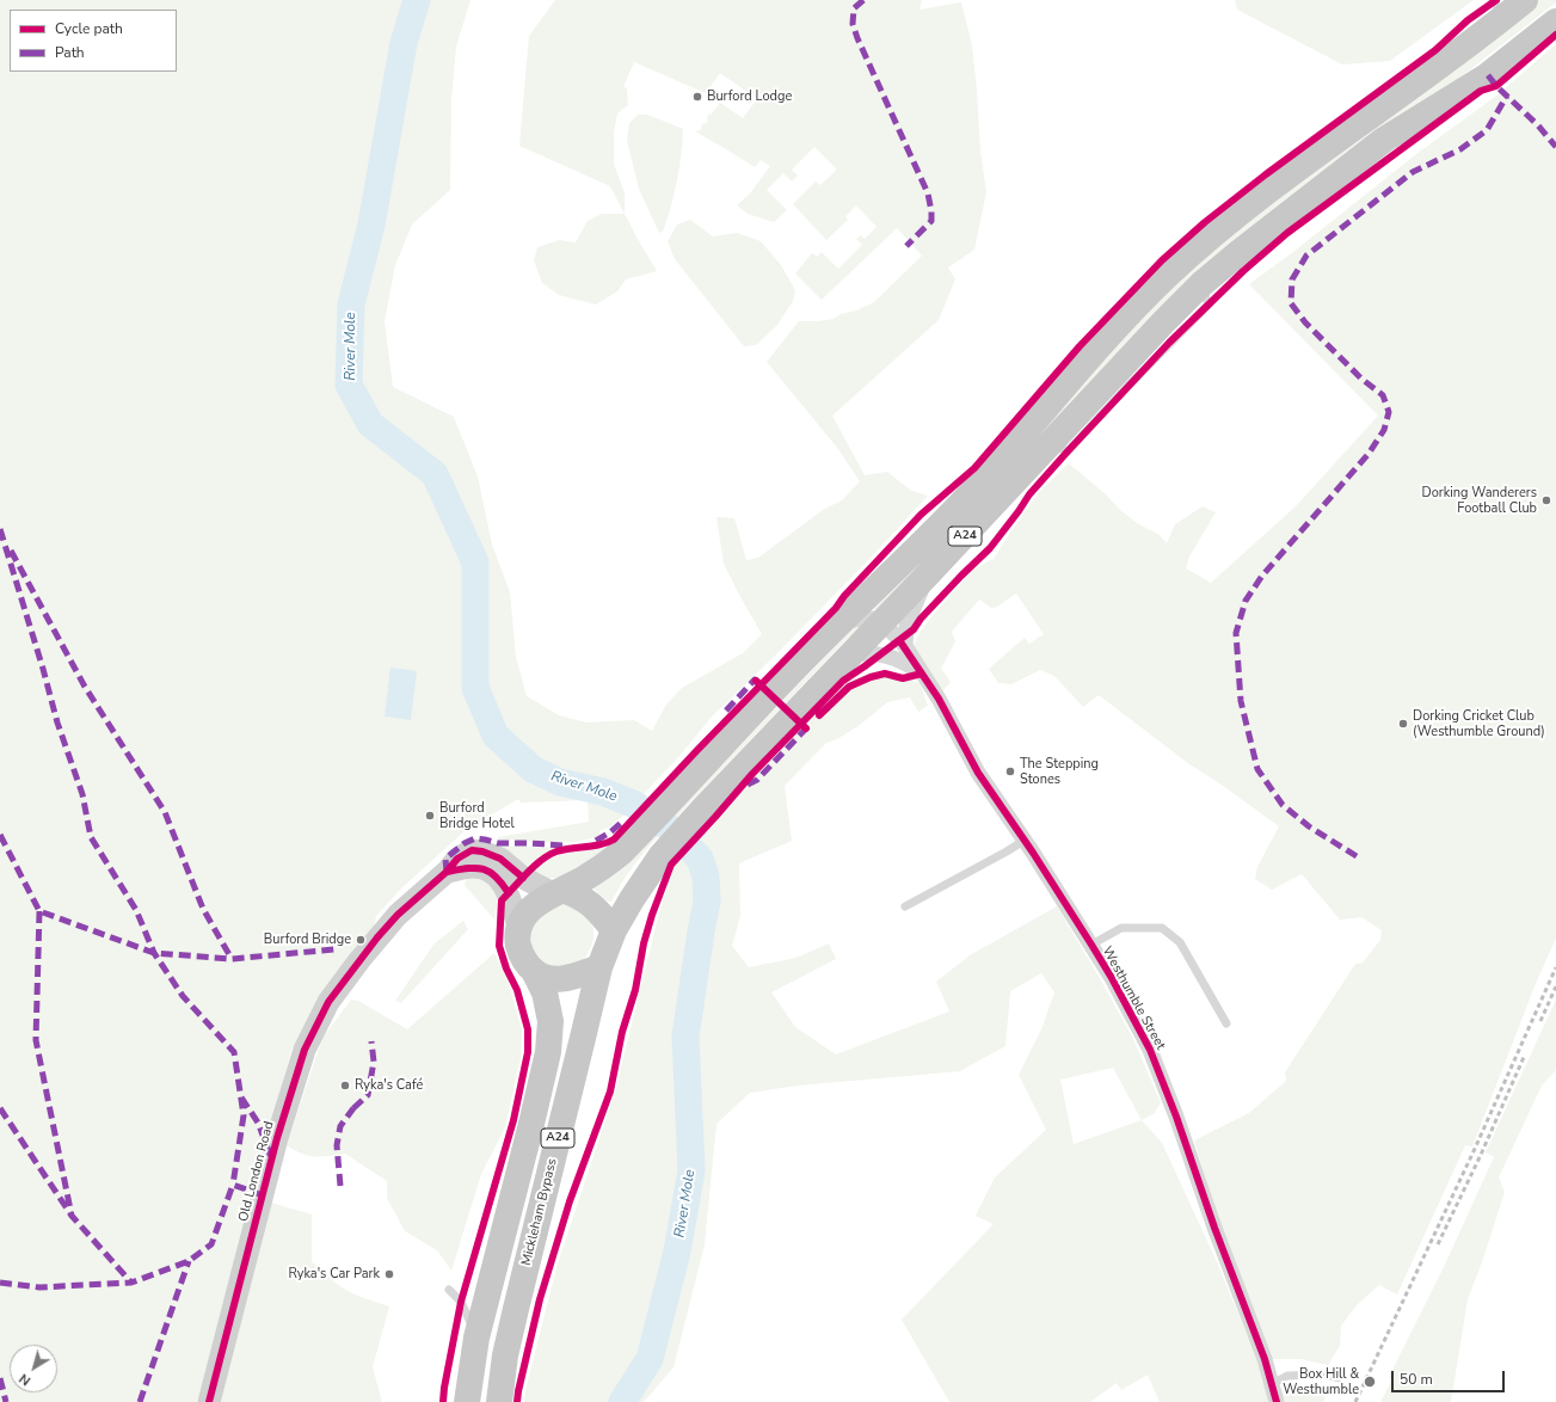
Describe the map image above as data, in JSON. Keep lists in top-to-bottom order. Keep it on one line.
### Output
{"streets":{"highway":["A24","Mickleham Bypass"],"main road":["Old London Road"],"street":["Westhumble Street"]},"crossings":[["A24","Westhumble Street"],["A24","Mickleham Bypass"]],"water":["River Mole"],"places":["Burford Lodge","Dorking Wanderers Football Club","Dorking Cricket Club (Westhumble Ground)","The Stepping Stones","Burford Bridge Hotel","Burford Bridge","Ryka's Café","Ryka's Car Park","Box Hill & Westhumble"],"legend":["Cycle path","Path"],"scale_bar":"50 m","north":"bottom left"}
